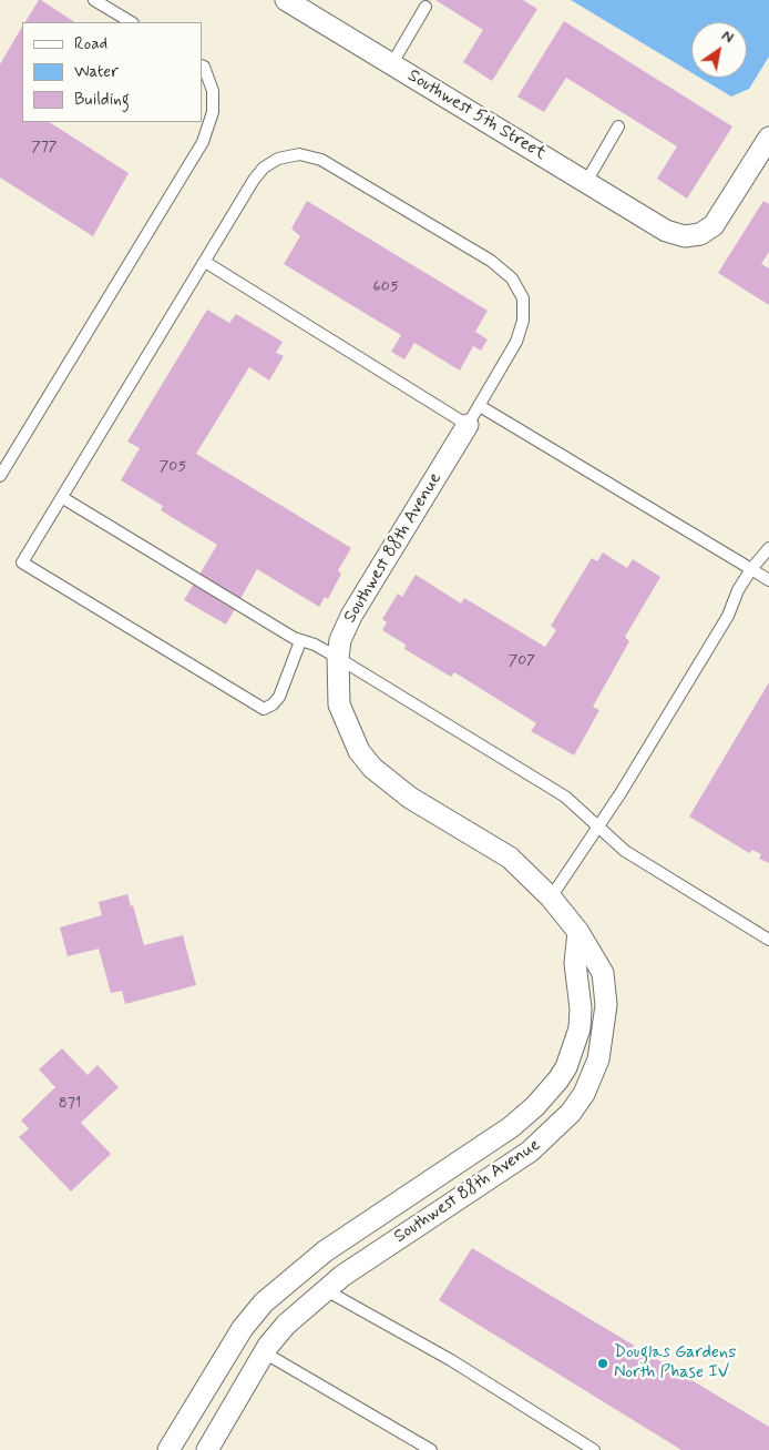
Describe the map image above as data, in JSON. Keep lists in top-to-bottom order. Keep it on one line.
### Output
{"streets":{"street":["Southwest 5th Street","Southwest 88th Avenue"]},"places":["Douglas Gardens North Phase IV"],"house_numbers":["777","605","705","707","871"],"legend":["Road","Water","Building"],"north":"top right"}
